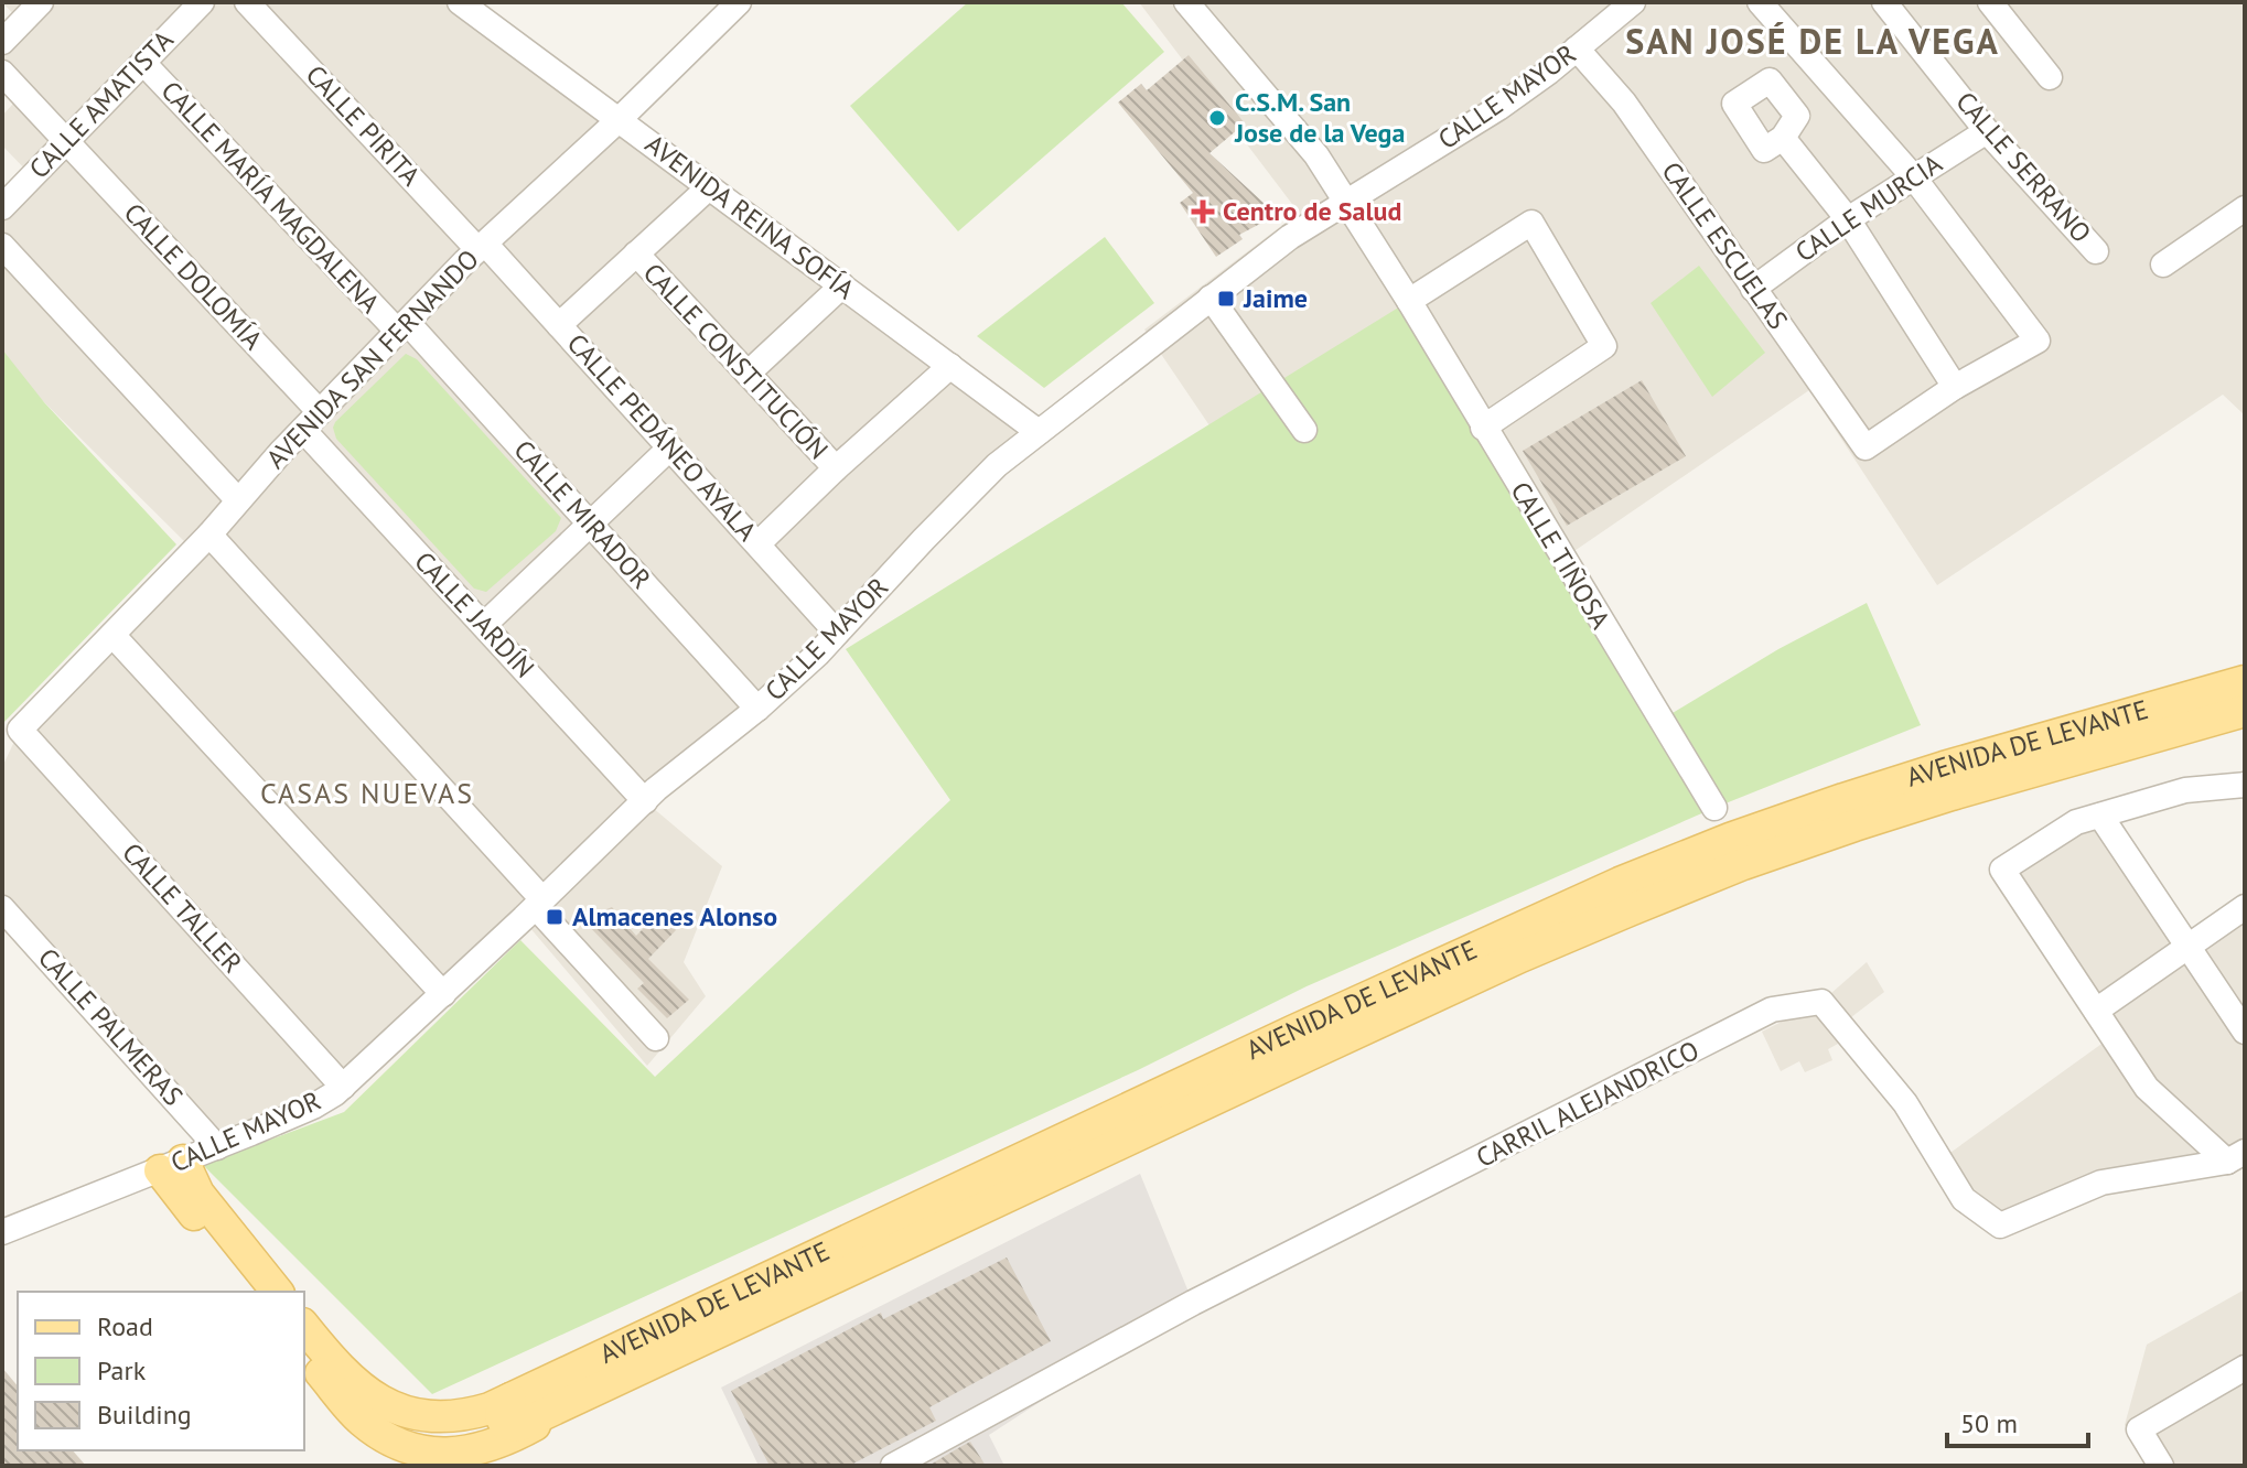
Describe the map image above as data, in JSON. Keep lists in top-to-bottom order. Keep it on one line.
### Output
{"streets":{"main road":["AVENIDA DE LEVANTE"],"street":["CALLE MAYOR","CALLE AMATISTA","CALLE PIRITA","CALLE SERRANO","CALLE MARÍA MAGDALENA","CALLE MURCIA","AVENIDA REINA SOFÍA","CALLE ESCUELAS","CALLE DOLOMÍA","AVENIDA SAN FERNANDO","CALLE CONSTITUCIÓN","CALLE PEDÁNEO AYALA","CALLE MIRADOR","CALLE TIÑOSA","CALLE JARDÍN","CALLE TALLER","CALLE PALMERAS","CARRIL ALEJANDRICO"]},"crossings":[["CALLE MAYOR","AVENIDA REINA SOFÍA"],["CALLE MAYOR","CALLE ESCUELAS"],["CALLE MAYOR","CALLE PEDÁNEO AYALA"],["CALLE MAYOR","CALLE MIRADOR"],["CALLE MAYOR","CALLE TIÑOSA"],["CALLE MAYOR","CALLE JARDÍN"],["CALLE MAYOR","CALLE TALLER"],["CALLE MAYOR","CALLE PALMERAS"],["CALLE AMATISTA","CALLE MARÍA MAGDALENA"],["CALLE AMATISTA","CALLE DOLOMÍA"],["CALLE PIRITA","AVENIDA SAN FERNANDO"],["CALLE PIRITA","CALLE PEDÁNEO AYALA"],["CALLE SERRANO","CALLE MURCIA"],["CALLE MARÍA MAGDALENA","AVENIDA SAN FERNANDO"],["CALLE MARÍA MAGDALENA","CALLE MIRADOR"],["CALLE MURCIA","CALLE ESCUELAS"],["AVENIDA REINA SOFÍA","AVENIDA SAN FERNANDO"],["CALLE DOLOMÍA","AVENIDA SAN FERNANDO"],["CALLE DOLOMÍA","CALLE JARDÍN"],["AVENIDA SAN FERNANDO","CALLE PEDÁNEO AYALA"],["AVENIDA SAN FERNANDO","CALLE MIRADOR"],["AVENIDA SAN FERNANDO","CALLE JARDÍN"],["AVENIDA SAN FERNANDO","CALLE TALLER"]],"districts":["SAN JOSÉ DE LA VEGA","CASAS NUEVAS"],"places":{"other":["C.S.M. San Jose de la Vega"],"health":["Centro de Salud"],"transit":["Jaime","Almacenes Alonso"]},"legend":["Road","Park","Building"],"scale_bar":"50 m"}
